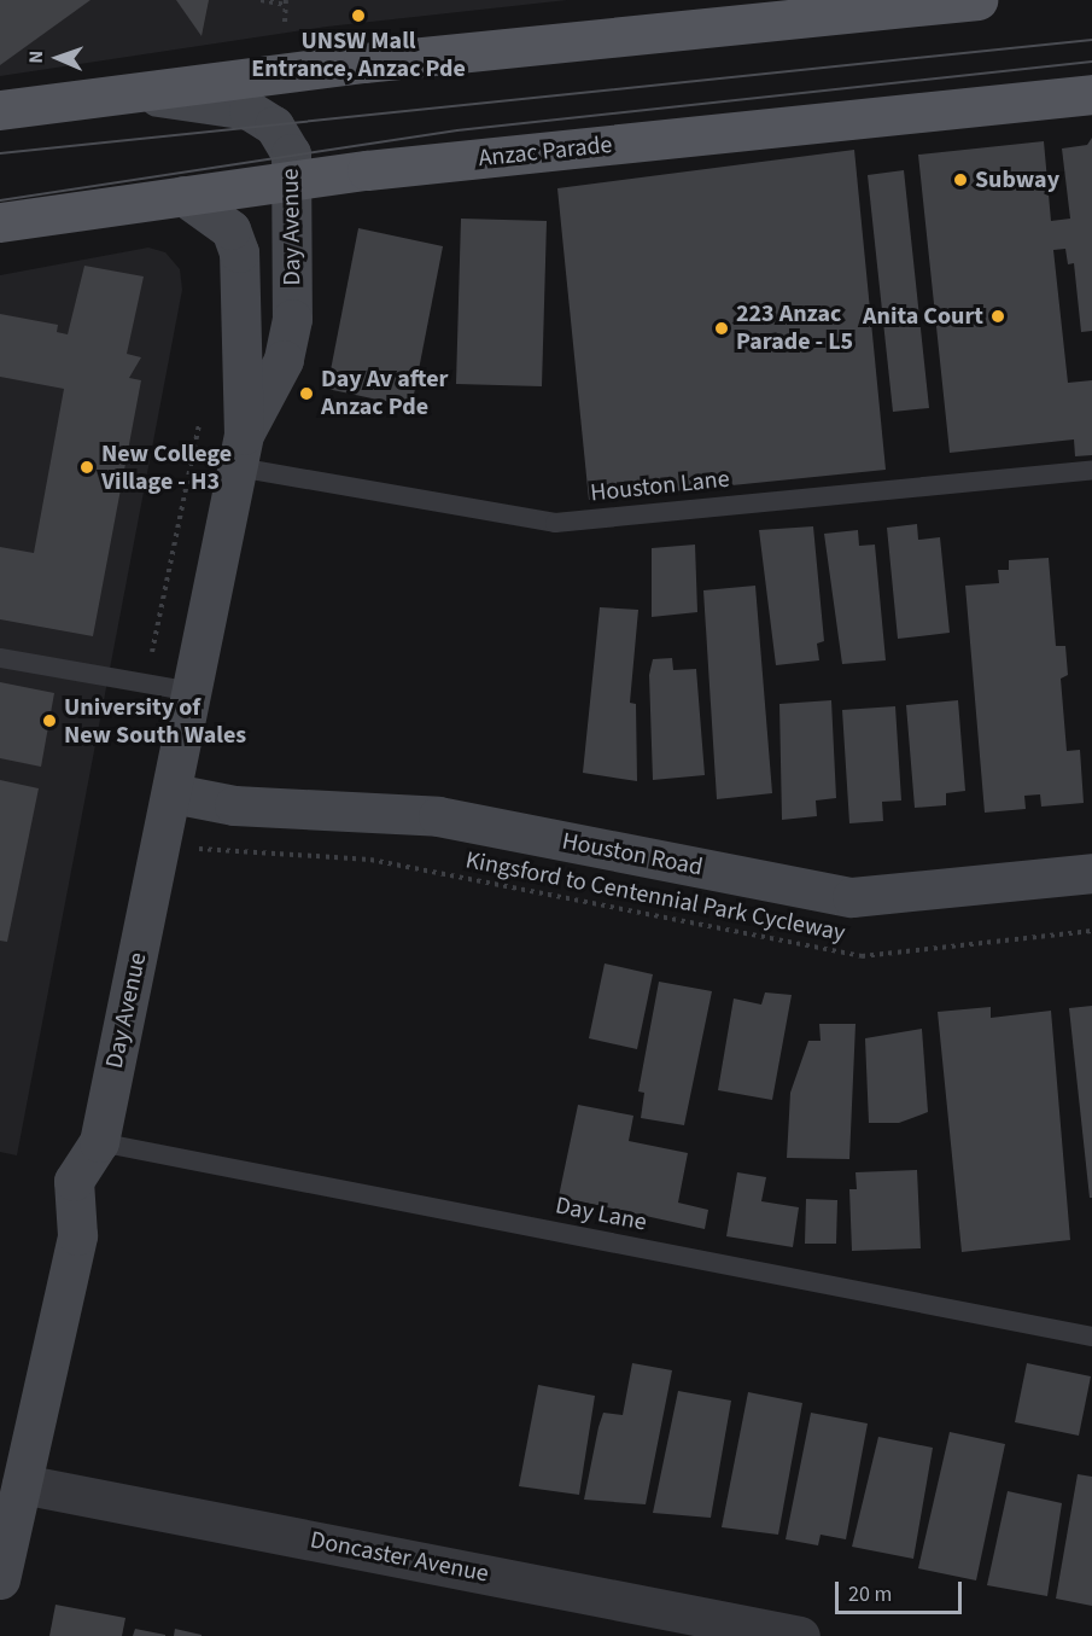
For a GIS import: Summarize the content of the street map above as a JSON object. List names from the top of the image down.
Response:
{
  "streets": {
    "main road": ["Anzac Parade"],
    "street": ["Day Avenue", "Houston Road", "Doncaster Avenue"],
    "lane": ["Houston Lane", "Day Lane"],
    "path": ["Kingsford to Centennial Park Cycleway"]
  },
  "crossings": [
    ["Anzac Parade", "Day Avenue"],
    ["Day Avenue", "Houston Lane"],
    ["Day Avenue", "Houston Road"],
    ["Day Avenue", "Day Lane"],
    ["Day Avenue", "Doncaster Avenue"]
  ],
  "places": [
    "UNSW Mall Entrance, Anzac Pde",
    "Subway",
    "Anita Court",
    "223 Anzac Parade - L5",
    "Day Av after Anzac Pde",
    "New College Village - H3",
    "University of New South Wales"
  ],
  "scale_bar": "20 m",
  "north": "left"
}
